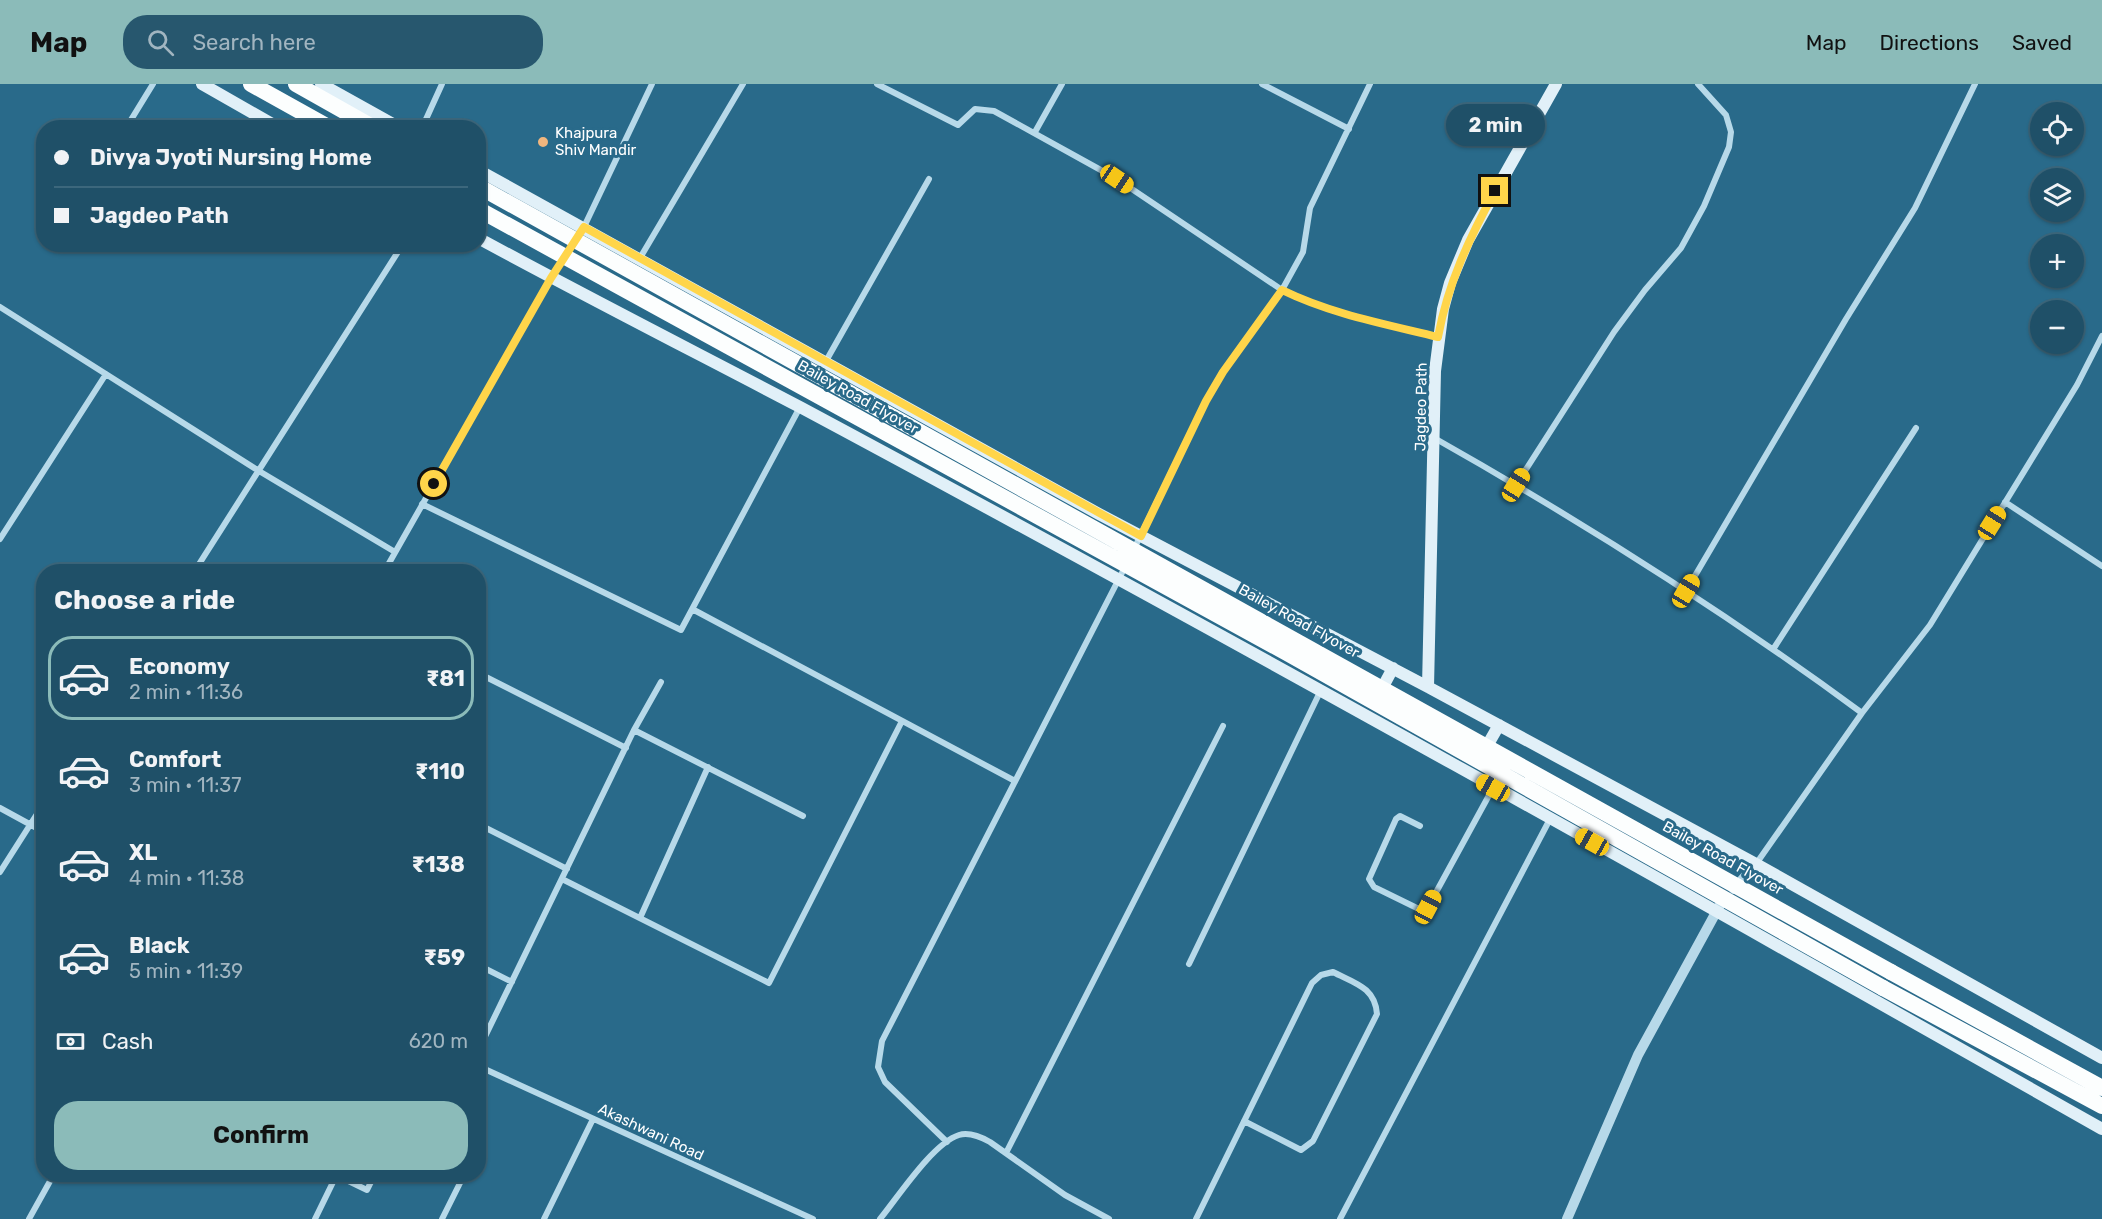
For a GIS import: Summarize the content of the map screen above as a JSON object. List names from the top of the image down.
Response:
{
  "streets": {
    "highway": ["Bailey Road Flyover"],
    "main road": ["Jagdeo Path"],
    "street": ["Akashwani Road"]
  },
  "places": ["Khajpura Shiv Mandir"],
  "page": {
    "header": "Map",
    "search": "Search here",
    "nav": ["Map", "Directions", "Saved"],
    "map_buttons": ["+", "−"],
    "bubble": "2 min",
    "banner": ["Divya Jyoti Nursing Home", "Jagdeo Path"],
    "heading": "Choose a ride",
    "list": [
      {
        "name": "Economy",
        "note": "2 min · 11:36",
        "value": "₹81"
      },
      {
        "name": "Comfort",
        "note": "3 min · 11:37",
        "value": "₹110"
      },
      {
        "name": "XL",
        "note": "4 min · 11:38",
        "value": "₹138"
      },
      {
        "name": "Black",
        "note": "5 min · 11:39",
        "value": "₹59"
      }
    ],
    "pay": ["Cash", "620 m"],
    "buttons": "Confirm"
  }
}
